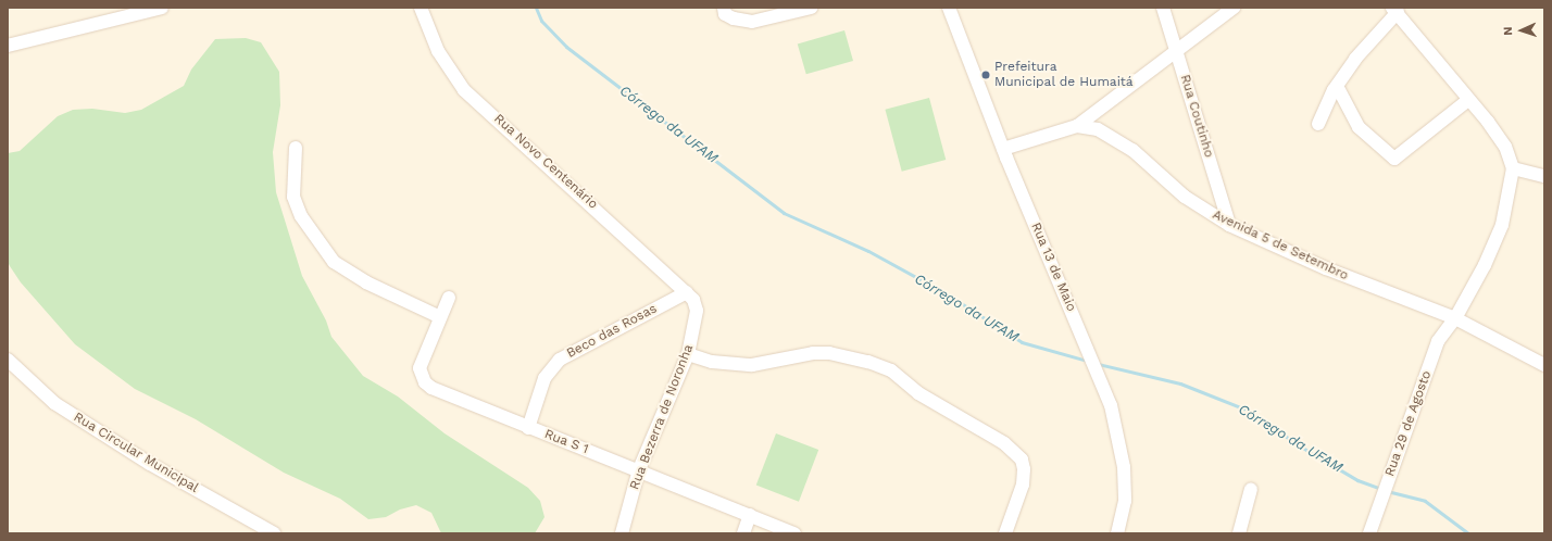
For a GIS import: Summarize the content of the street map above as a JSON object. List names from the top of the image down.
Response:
{
  "streets": {
    "street": [
      "Rua Coutinho",
      "Rua Novo Centenário",
      "Avenida 5 de Setembro",
      "Rua 13 de Maio",
      "Beco das Rosas",
      "Rua Bezerra de Noronha",
      "Rua 29 de Agosto",
      "Rua S 1",
      "Rua Circular Municipal"
    ]
  },
  "crossings": [
    ["Rua Coutinho", "Avenida 5 de Setembro"],
    ["Rua Novo Centenário", "Beco das Rosas"],
    ["Rua Novo Centenário", "Rua Bezerra de Noronha"],
    ["Avenida 5 de Setembro", "Rua 13 de Maio"],
    ["Avenida 5 de Setembro", "Rua 29 de Agosto"],
    ["Beco das Rosas", "Rua Bezerra de Noronha"],
    ["Beco das Rosas", "Rua S 1"],
    ["Rua Bezerra de Noronha", "Rua S 1"]
  ],
  "water": ["Córrego da UFAM"],
  "places": ["Prefeitura Municipal de Humaitá"],
  "north": "left"
}
